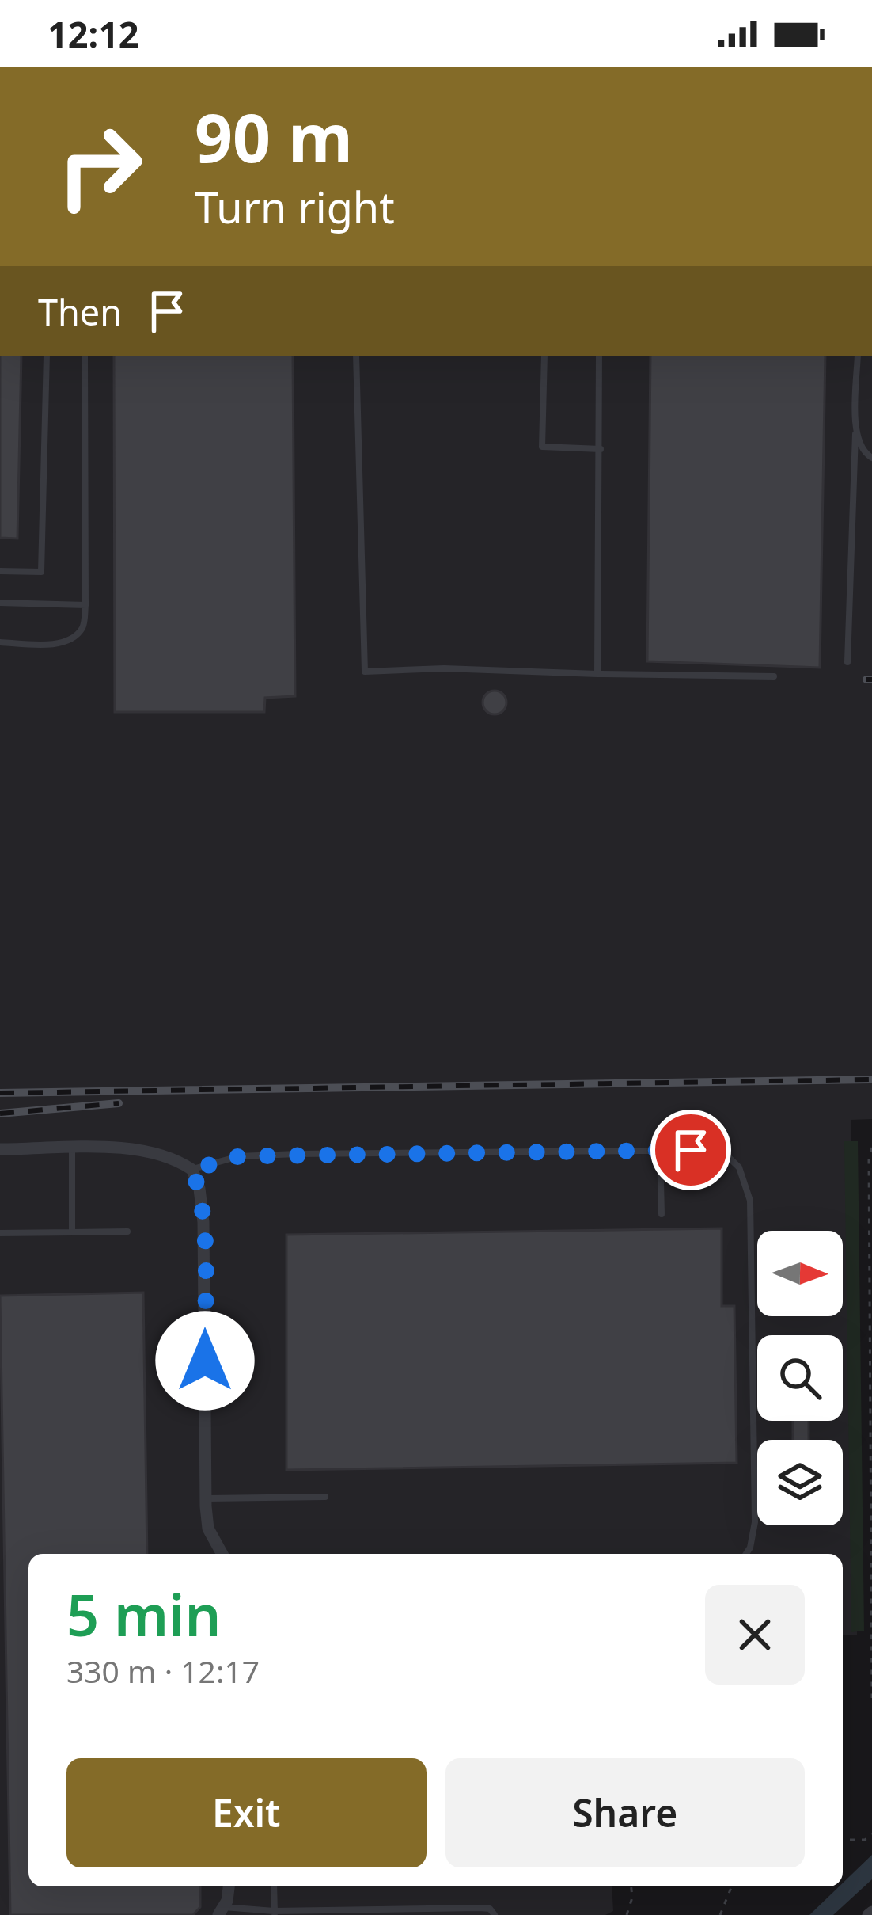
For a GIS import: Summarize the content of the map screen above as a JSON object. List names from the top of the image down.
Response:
{
  "north": "right",
  "page": {
    "status": "12:12",
    "turn": ["90 m", "Turn right"],
    "then": "Then",
    "heading": ["5 min", "330 m · 12:17"],
    "buttons": ["Exit", "Share"]
  }
}
